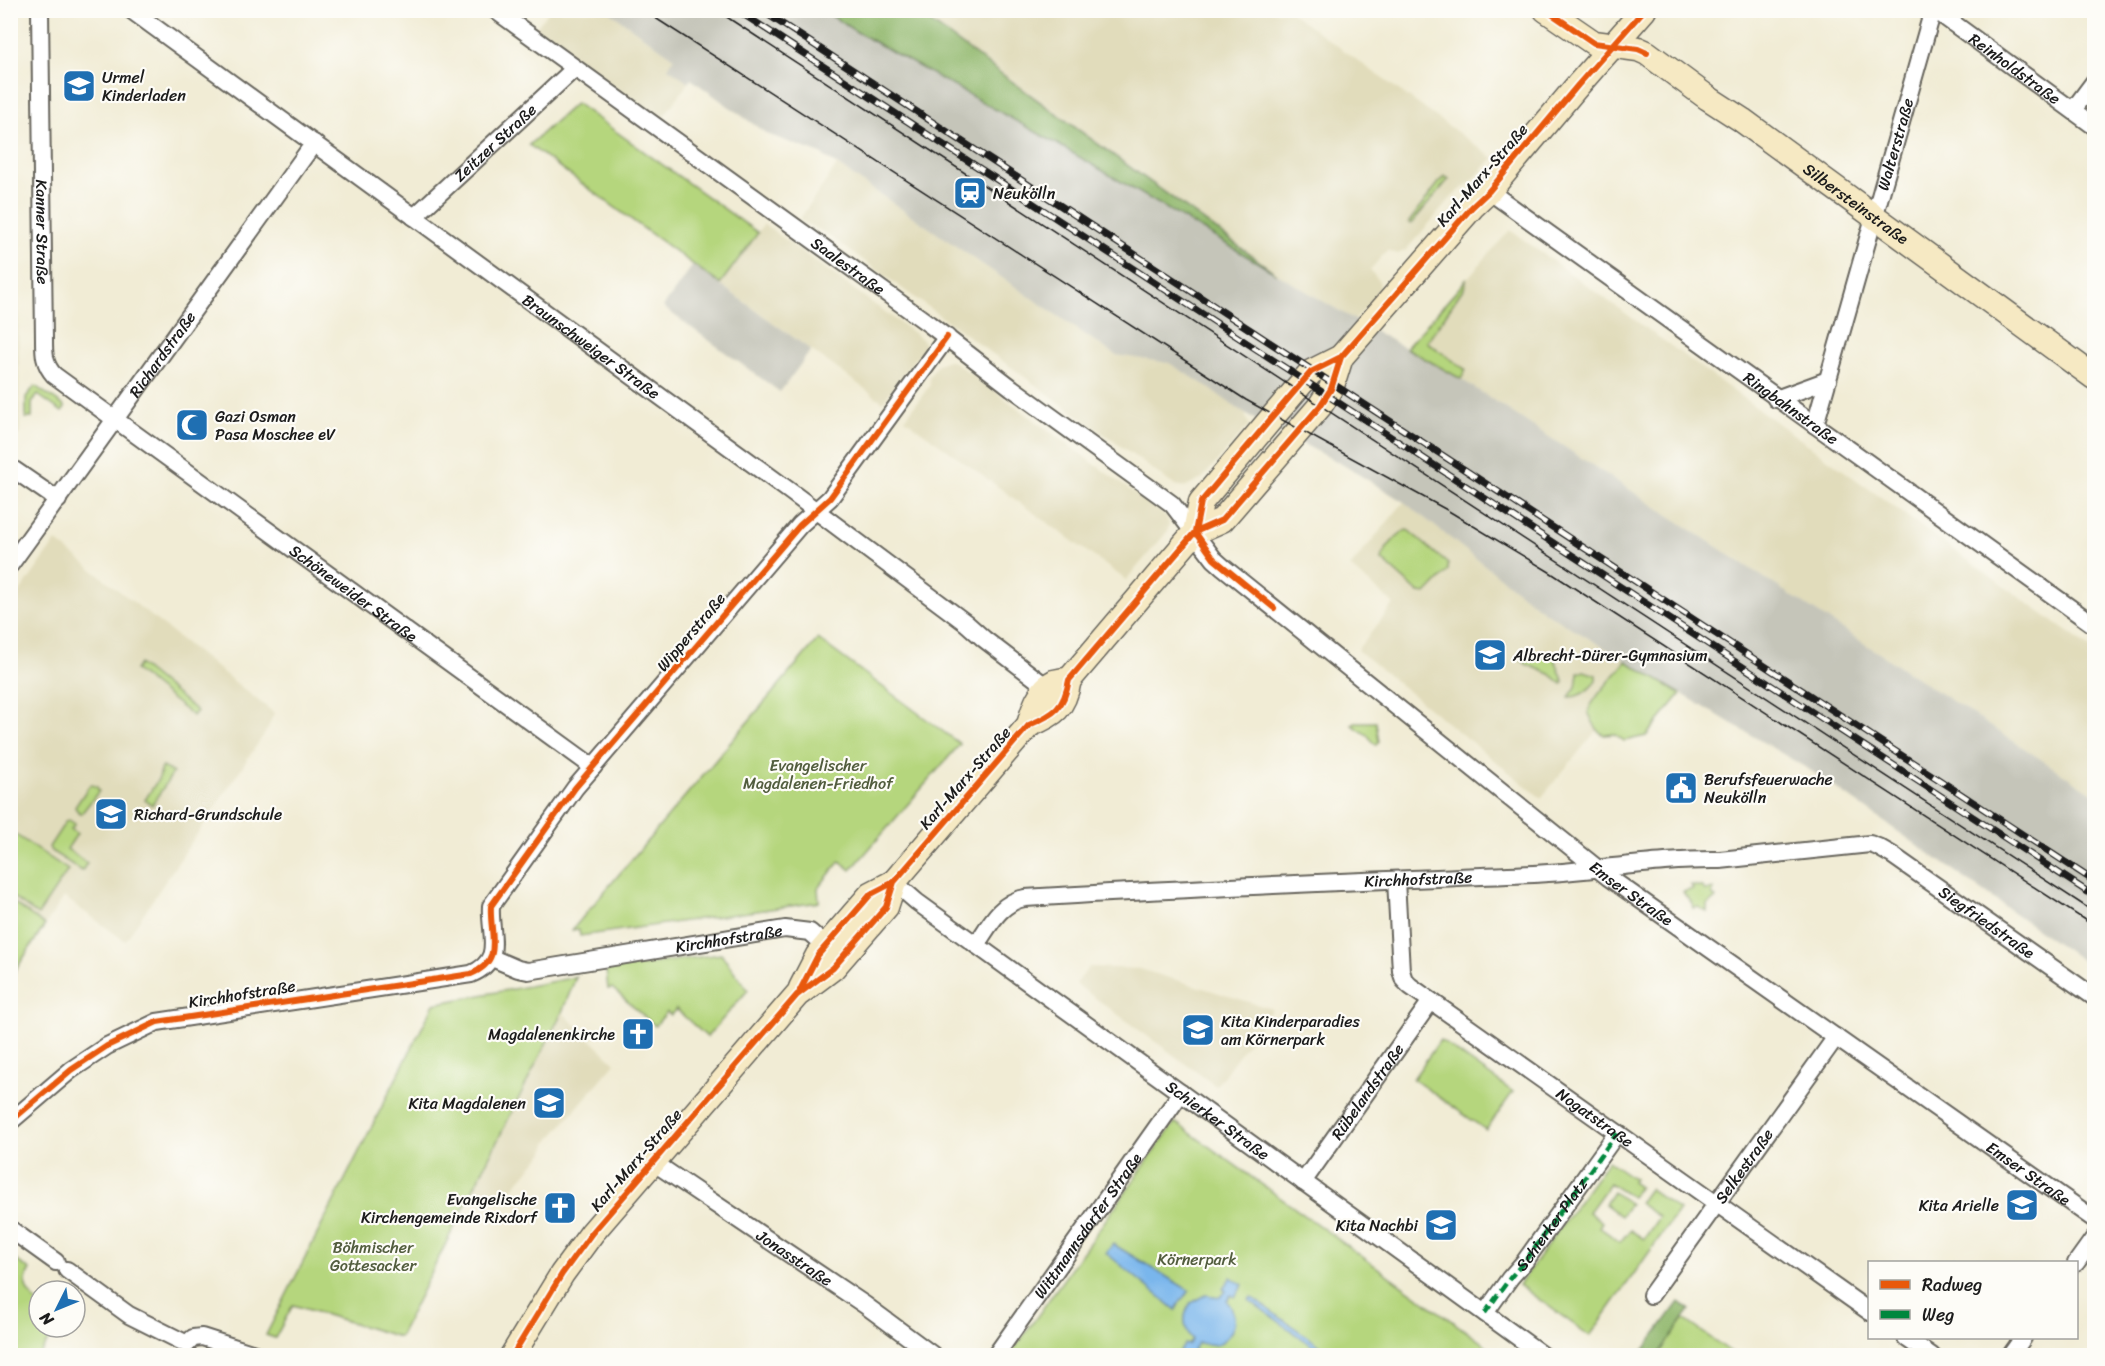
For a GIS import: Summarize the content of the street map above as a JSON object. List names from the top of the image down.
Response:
{
  "streets": {
    "main road": ["Karl-Marx-Straße", "Silbersteinstraße"],
    "street": [
      "Reinholdstraße",
      "Zeitzer Straße",
      "Walterstraße",
      "Kanner Straße",
      "Saalestraße",
      "Braunschweiger Straße",
      "Richardstraße",
      "Ringbahnstraße",
      "Schöneweider Straße",
      "Wipperstraße",
      "Kirchhofstraße",
      "Emser Straße",
      "Siegfriedstraße",
      "Rübelandstraße",
      "Nogatstraße",
      "Schierker Straße",
      "Selkestraße",
      "Schierker Platz",
      "Wittmannsdorfer Straße",
      "Jonasstraße"
    ]
  },
  "crossings": [
    ["Reinholdstraße", "Walterstraße"],
    ["Zeitzer Straße", "Saalestraße"],
    ["Zeitzer Straße", "Braunschweiger Straße"],
    ["Walterstraße", "Silbersteinstraße"],
    ["Walterstraße", "Ringbahnstraße"],
    ["Karl-Marx-Straße", "Silbersteinstraße"],
    ["Karl-Marx-Straße", "Saalestraße"],
    ["Karl-Marx-Straße", "Braunschweiger Straße"],
    ["Karl-Marx-Straße", "Ringbahnstraße"],
    ["Karl-Marx-Straße", "Kirchhofstraße"],
    ["Karl-Marx-Straße", "Emser Straße"],
    ["Karl-Marx-Straße", "Schierker Straße"],
    ["Karl-Marx-Straße", "Jonasstraße"],
    ["Kanner Straße", "Richardstraße"],
    ["Kanner Straße", "Schöneweider Straße"],
    ["Saalestraße", "Wipperstraße"],
    ["Saalestraße", "Emser Straße"],
    ["Braunschweiger Straße", "Richardstraße"],
    ["Braunschweiger Straße", "Wipperstraße"],
    ["Richardstraße", "Schöneweider Straße"],
    ["Schöneweider Straße", "Wipperstraße"],
    ["Wipperstraße", "Kirchhofstraße"],
    ["Kirchhofstraße", "Emser Straße"],
    ["Kirchhofstraße", "Siegfriedstraße"],
    ["Kirchhofstraße", "Nogatstraße"],
    ["Kirchhofstraße", "Schierker Straße"],
    ["Emser Straße", "Selkestraße"],
    ["Rübelandstraße", "Nogatstraße"],
    ["Rübelandstraße", "Schierker Straße"],
    ["Nogatstraße", "Selkestraße"],
    ["Nogatstraße", "Schierker Platz"],
    ["Schierker Straße", "Schierker Platz"],
    ["Schierker Straße", "Wittmannsdorfer Straße"]
  ],
  "parks": ["Evangelischer Magdalenen-Friedhof", "Böhmischer Gottesacker", "Körnerpark"],
  "places": {
    "school or university": [
      "Urmel Kinderladen",
      "Albrecht-Dürer-Gymnasium",
      "Richard-Grundschule",
      "Kita Kinderparadies am Körnerpark",
      "Kita Magdalenen",
      "Kita Arielle",
      "Kita Nachbi"
    ],
    "station": ["Neukölln"],
    "mosque": ["Gazi Osman Pasa Moschee eV"],
    "public building": ["Berufsfeuerwache Neukölln"],
    "church": ["Magdalenenkirche", "Evangelische Kirchengemeinde Rixdorf"]
  },
  "legend": ["Radweg", "Weg"],
  "north": "bottom left"
}
